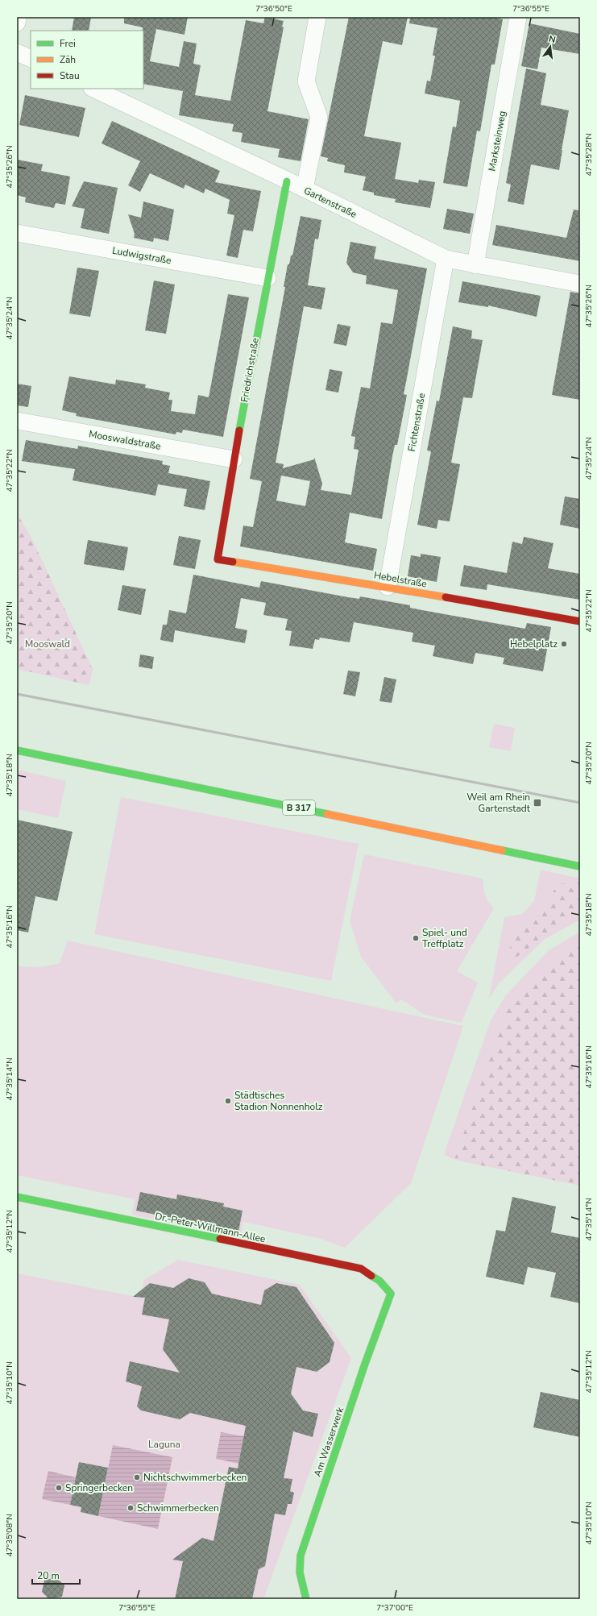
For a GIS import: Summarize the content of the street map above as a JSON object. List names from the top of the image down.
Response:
{
  "streets": {
    "street": [
      "Marksteinweg",
      "Gartenstraße",
      "Ludwigstraße",
      "Friedrichstraße",
      "Fichtenstraße",
      "Mooswaldstraße",
      "Hebelstraße",
      "B 317",
      "Dr.-Peter-Willmann-Allee",
      "Am Wasserwerk"
    ]
  },
  "crossings": [
    ["Marksteinweg", "Gartenstraße"],
    ["Gartenstraße", "Friedrichstraße"],
    ["Gartenstraße", "Fichtenstraße"],
    ["Ludwigstraße", "Friedrichstraße"],
    ["Friedrichstraße", "Mooswaldstraße"],
    ["Friedrichstraße", "Hebelstraße"],
    ["Fichtenstraße", "Hebelstraße"],
    ["Dr.-Peter-Willmann-Allee", "Am Wasserwerk"]
  ],
  "parks": ["Mooswald", "Laguna"],
  "places": {
    "other": [
      "Hebelplatz",
      "Spiel- und Treffplatz",
      "Städtisches Stadion Nonnenholz",
      "Nichtschwimmerbecken",
      "Springerbecken",
      "Schwimmerbecken"
    ],
    "transit": ["Weil am Rhein Gartenstadt"]
  },
  "legend": ["Frei", "Zäh", "Stau"],
  "scale_bar": "20 m",
  "north": "top",
  "coordinates": [
    "7°36'50\"E",
    "7°36'55\"E",
    "47°35'28\"N",
    "47°35'26\"N",
    "47°35'24\"N",
    "47°35'22\"N",
    "47°35'20\"N",
    "47°35'18\"N",
    "47°35'16\"N",
    "47°35'14\"N",
    "47°35'12\"N",
    "47°35'10\"N",
    "47°35'08\"N",
    "7°37'00\"E"
  ]
}
